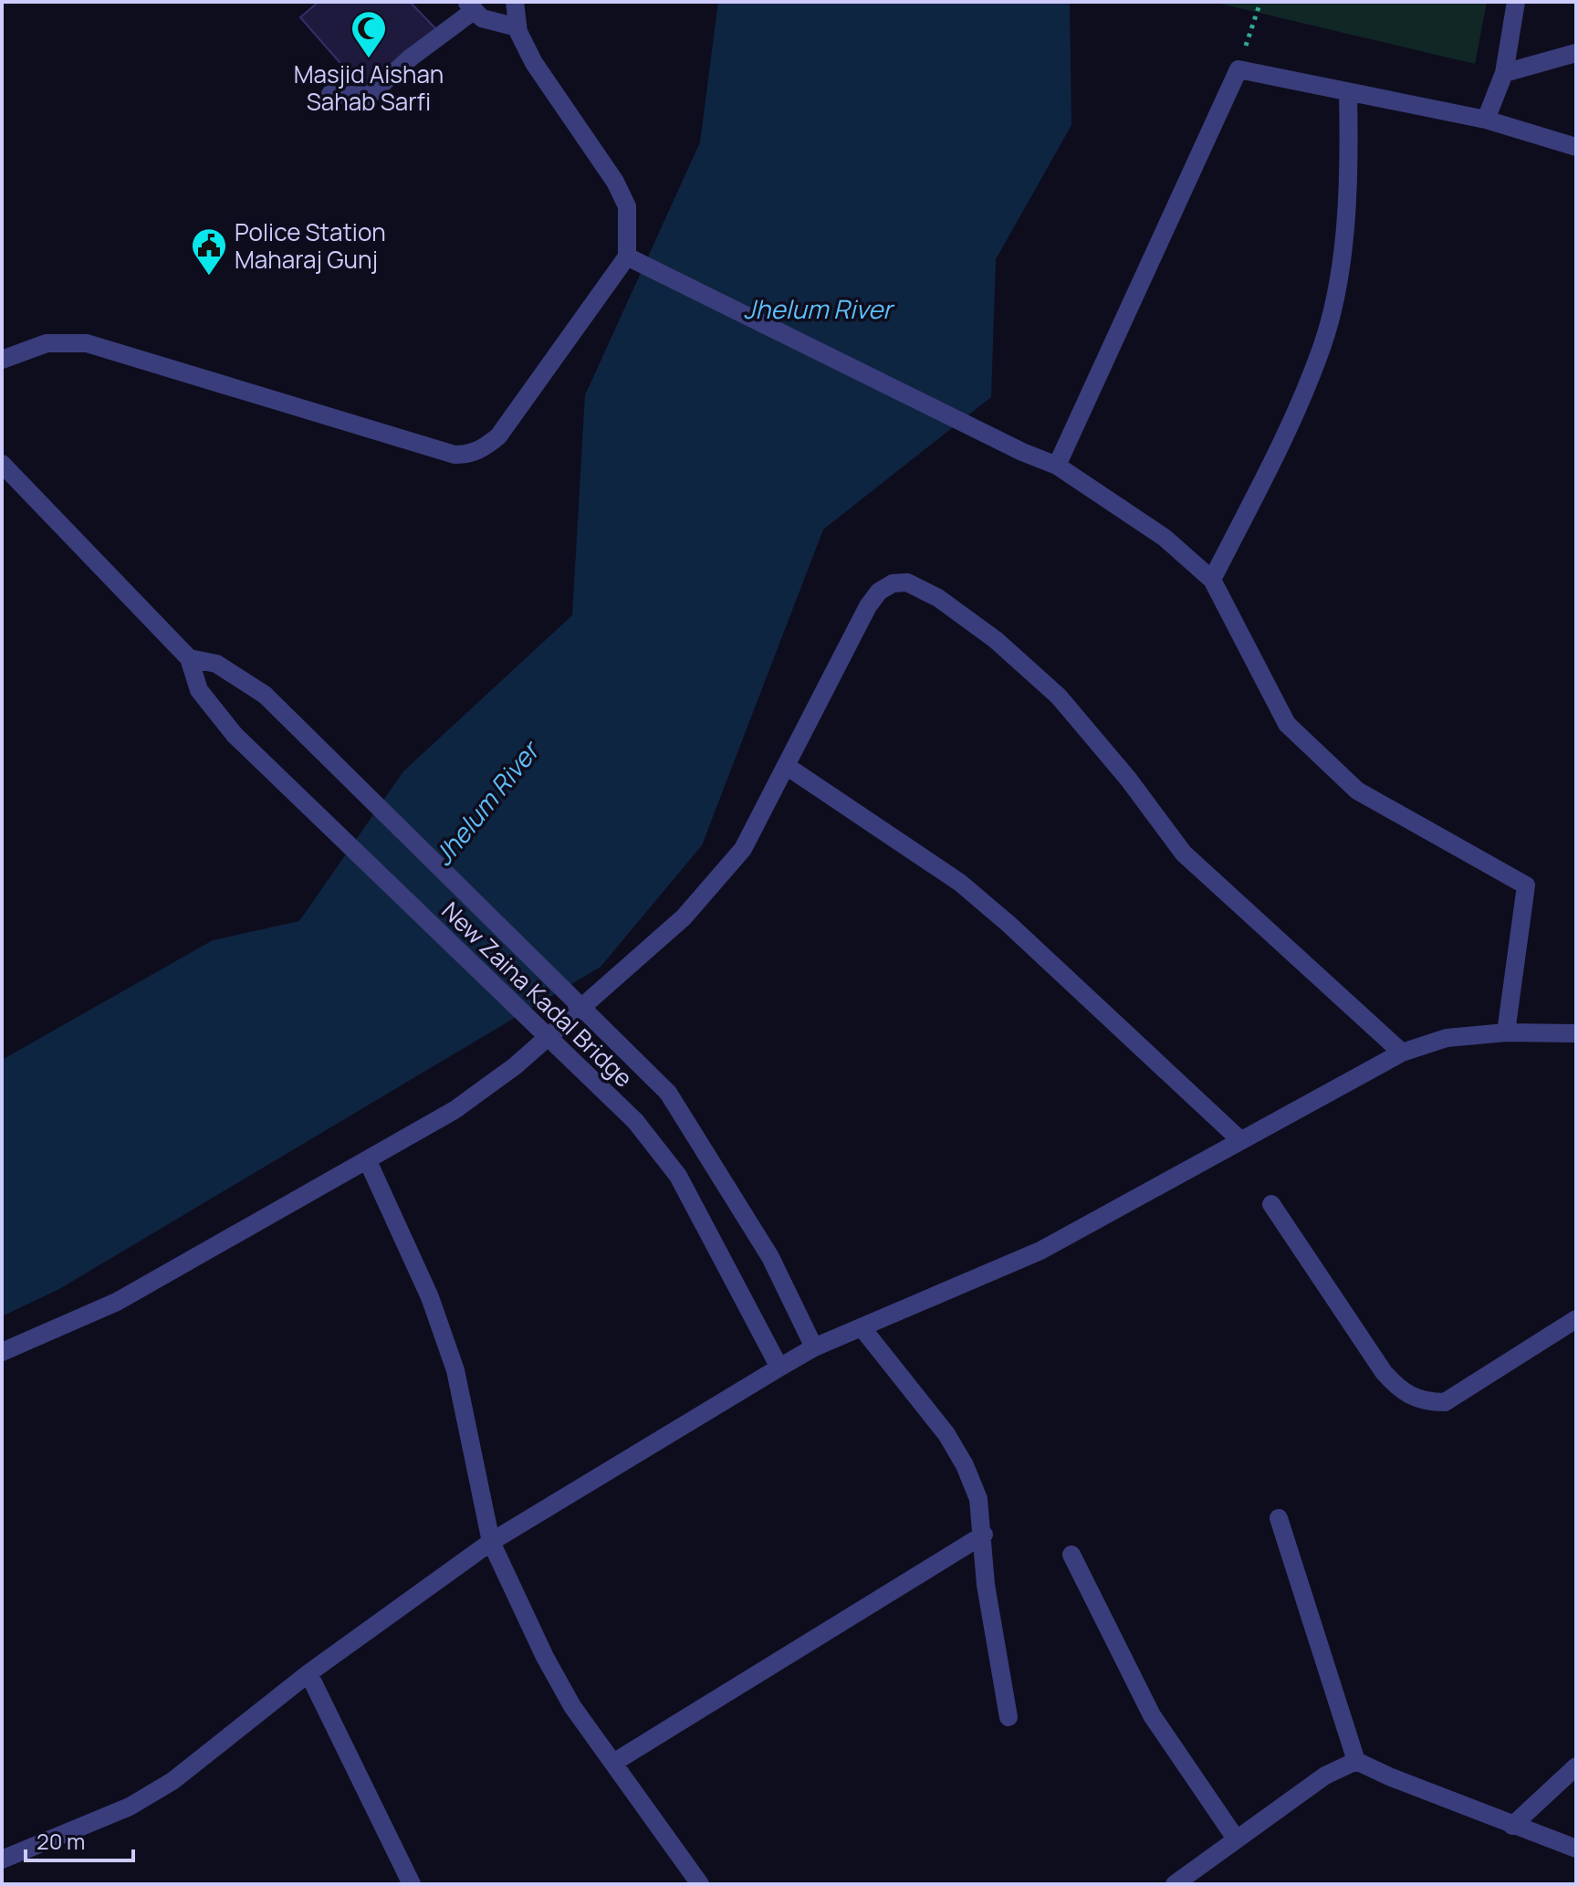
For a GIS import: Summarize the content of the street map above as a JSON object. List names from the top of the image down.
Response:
{
  "streets": {
    "street": ["New Zaina Kadal Bridge"]
  },
  "water": ["Jhelum River"],
  "places": {
    "mosque": ["Masjid Aishan Sahab Sarfi"],
    "public building": ["Police Station Maharaj Gunj"]
  },
  "scale_bar": "20 m"
}
